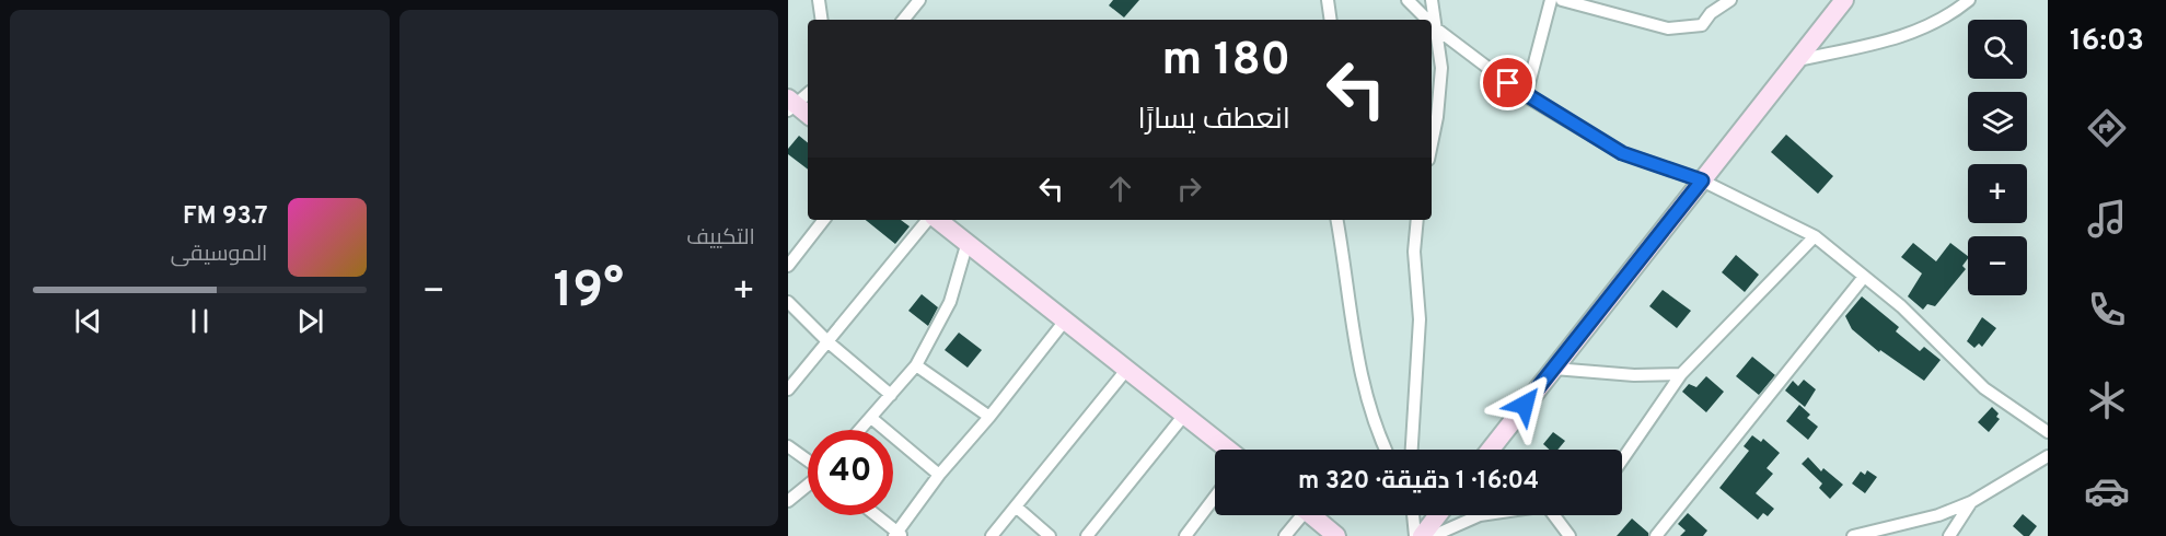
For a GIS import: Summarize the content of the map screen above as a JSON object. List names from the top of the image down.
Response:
{
  "page": {
    "tabs": "16:03",
    "tile": "التكييف",
    "map_buttons": ["+", "−"],
    "turn": ["180 m", "انعطف يسارًا"],
    "song": ["93.7 FM", "الموسيقى"],
    "heat": ["−", "19°", "+"],
    "limit": "40",
    "trip": "16:04 · 1 دقيقة · 320 m"
  }
}
